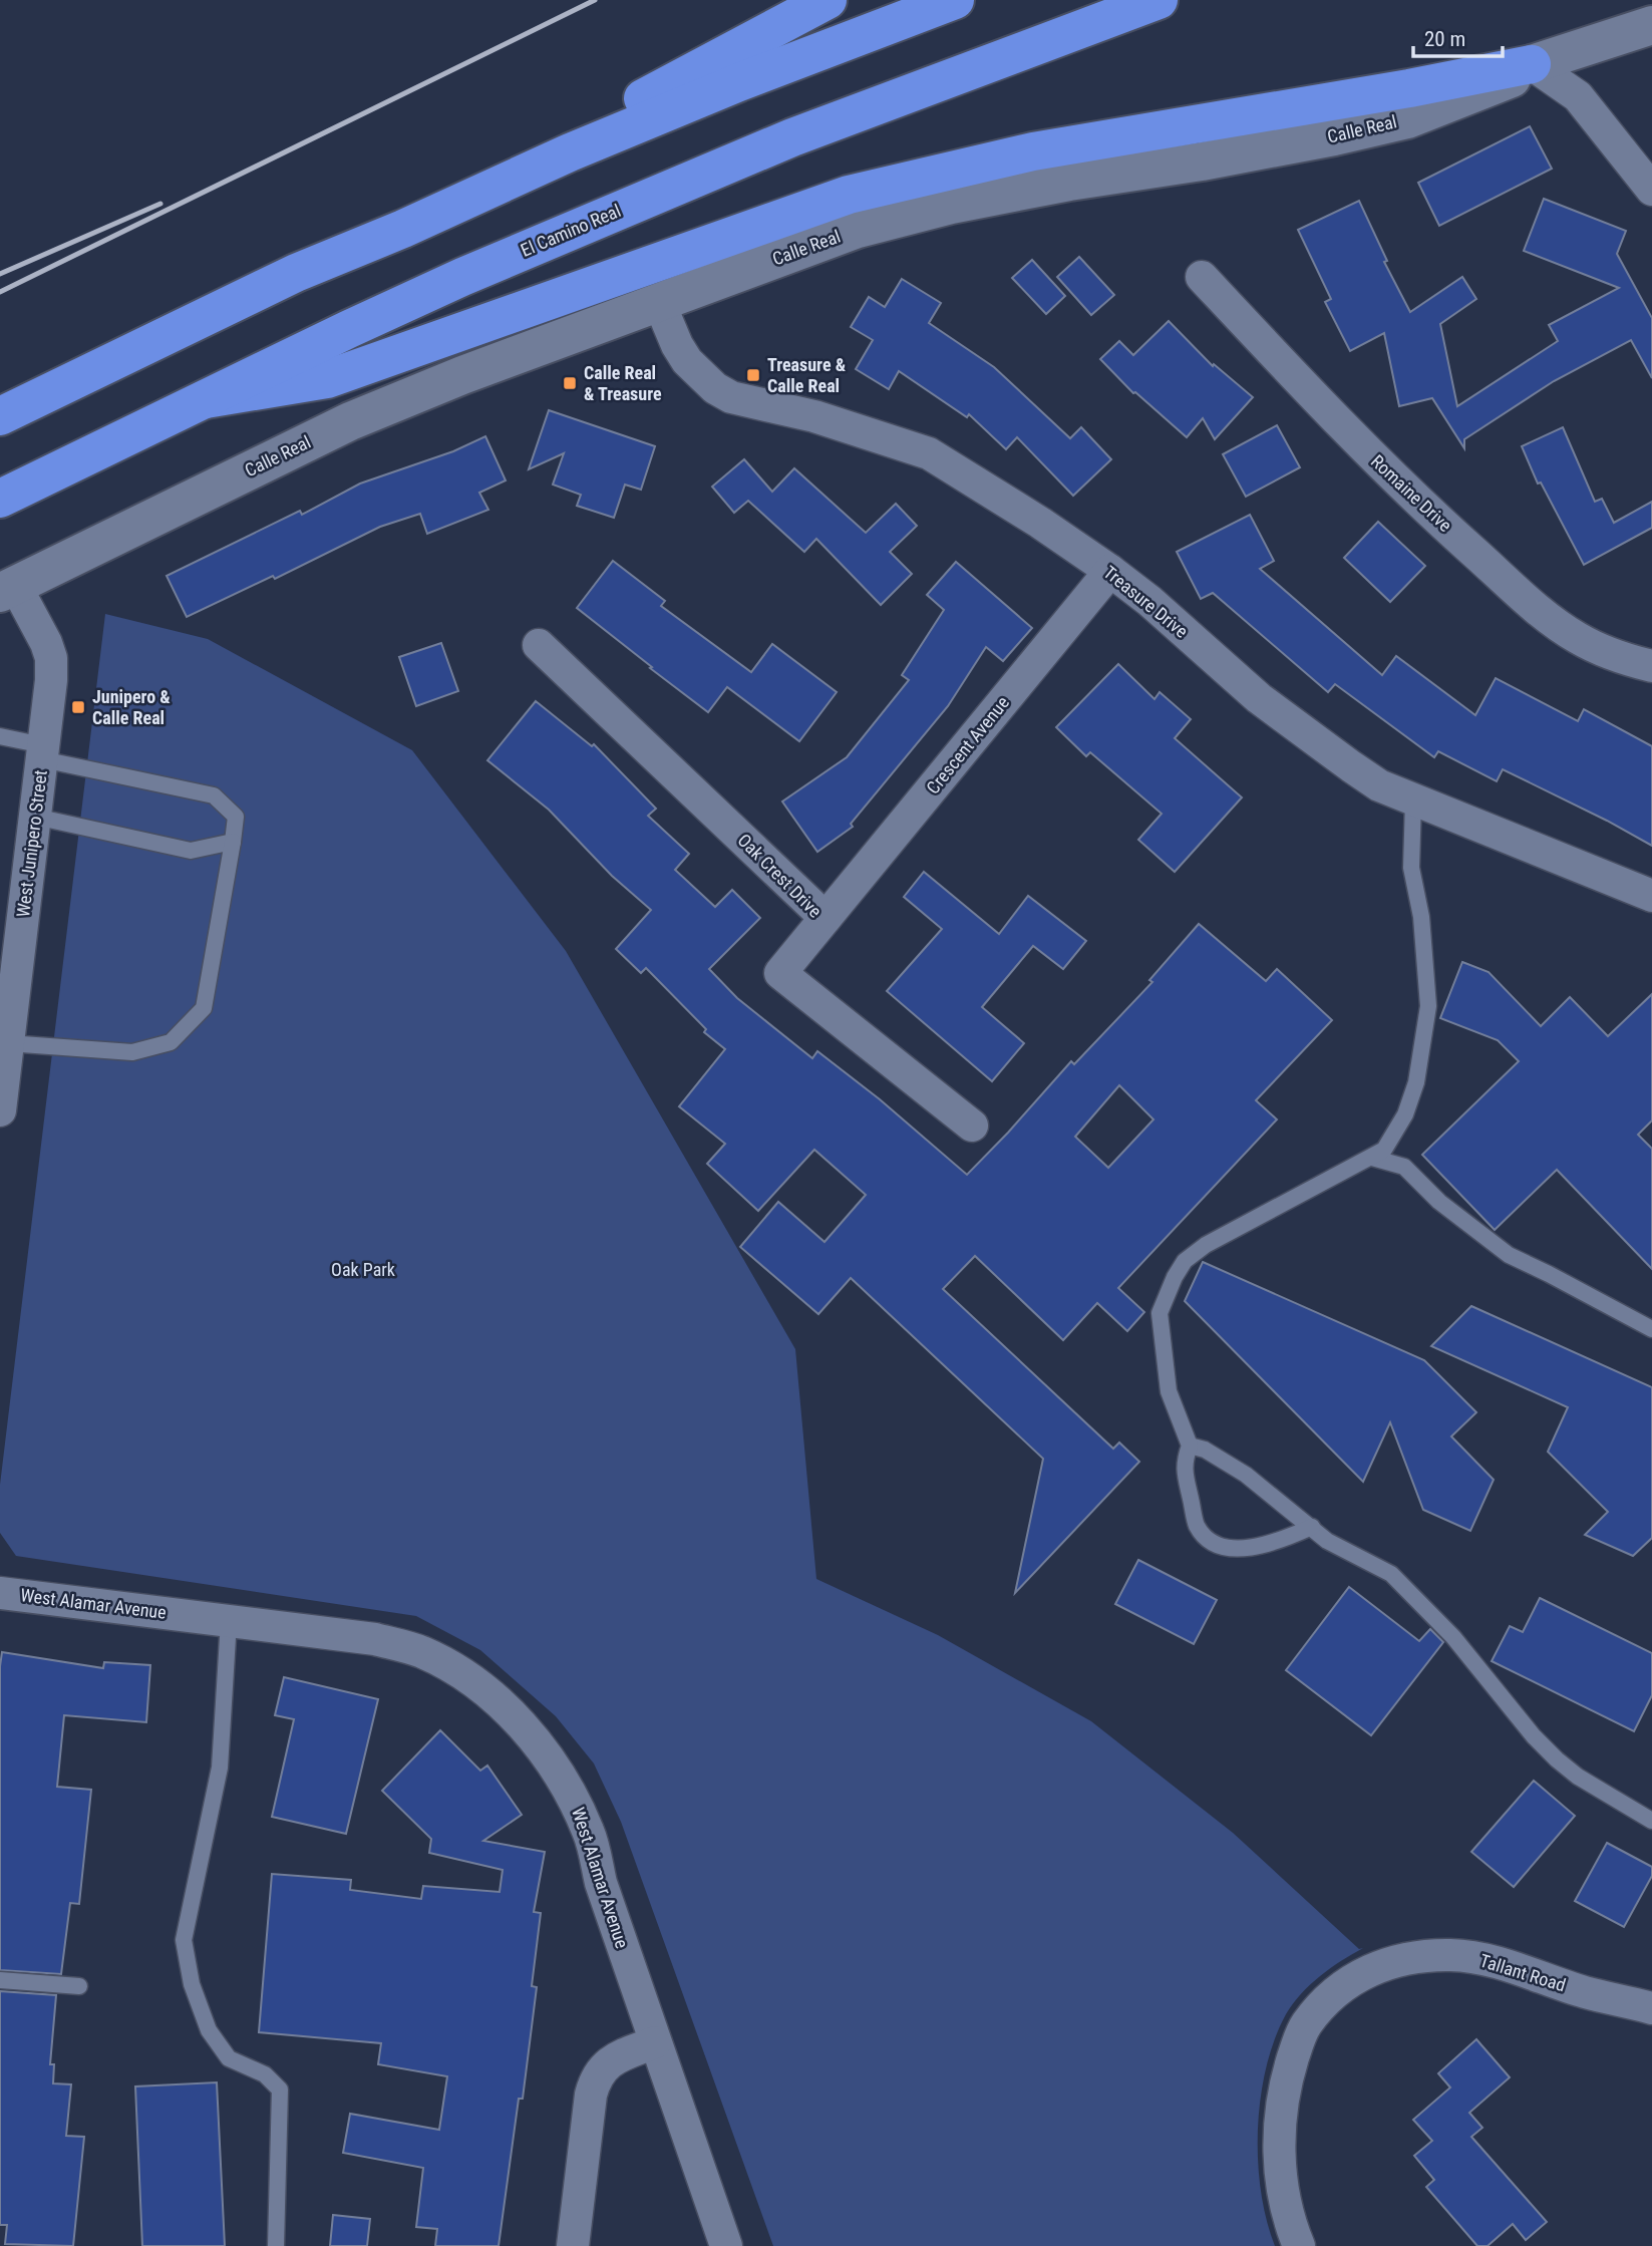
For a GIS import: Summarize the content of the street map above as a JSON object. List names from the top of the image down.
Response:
{
  "streets": {
    "highway": ["El Camino Real"],
    "street": [
      "Calle Real",
      "Romaine Drive",
      "Treasure Drive",
      "Crescent Avenue",
      "West Junipero Street",
      "Oak Crest Drive",
      "West Alamar Avenue",
      "Tallant Road"
    ]
  },
  "crossings": [
    ["Calle Real", "Treasure Drive"],
    ["Calle Real", "West Junipero Street"],
    ["Treasure Drive", "Crescent Avenue"],
    ["Crescent Avenue", "Oak Crest Drive"]
  ],
  "parks": ["Oak Park"],
  "places": {
    "transit": ["Treasure & Calle Real", "Calle Real & Treasure", "Junipero & Calle Real"]
  },
  "scale_bar": "20 m"
}
